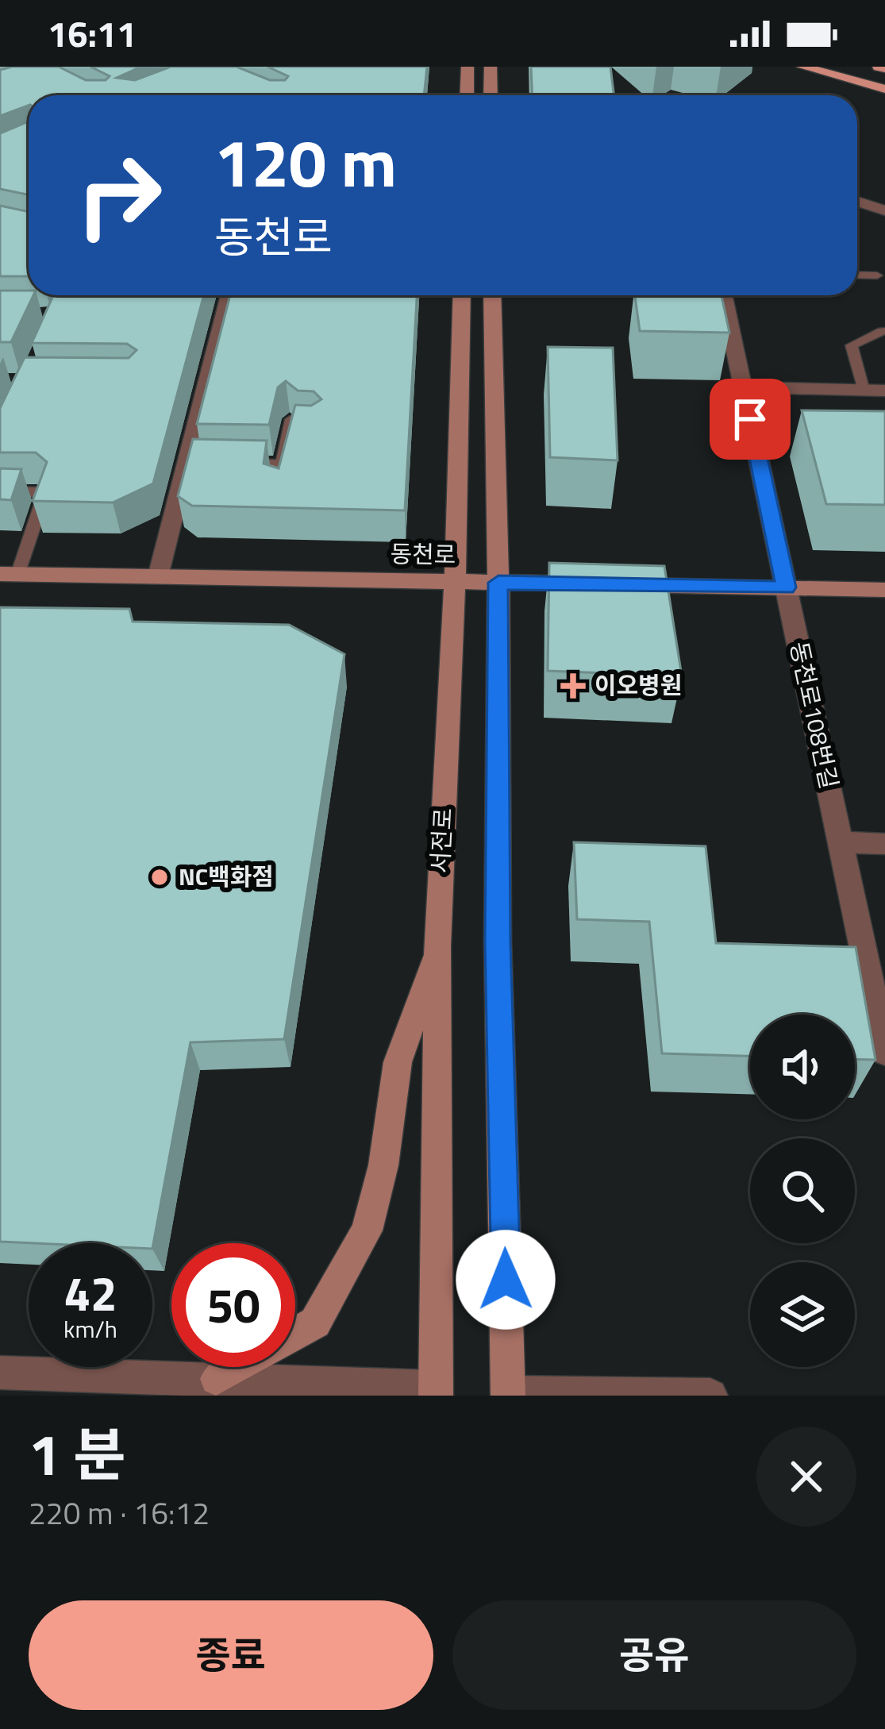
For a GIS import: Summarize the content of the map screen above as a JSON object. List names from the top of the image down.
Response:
{
  "streets": {
    "main road": ["동천로", "서전로"],
    "street": ["동천로108번길"]
  },
  "crossings": [
    ["동천로", "동천로108번길"],
    ["동천로", "서전로"]
  ],
  "places": {
    "health": ["이오병원"],
    "other": ["NC백화점"]
  },
  "page": {
    "status": "16:11",
    "turn": ["120 m", "동천로"],
    "speed": "42 km/h",
    "limit": "50",
    "heading": ["1 분", "220 m · 16:12"],
    "buttons": ["종료", "공유"]
  }
}
